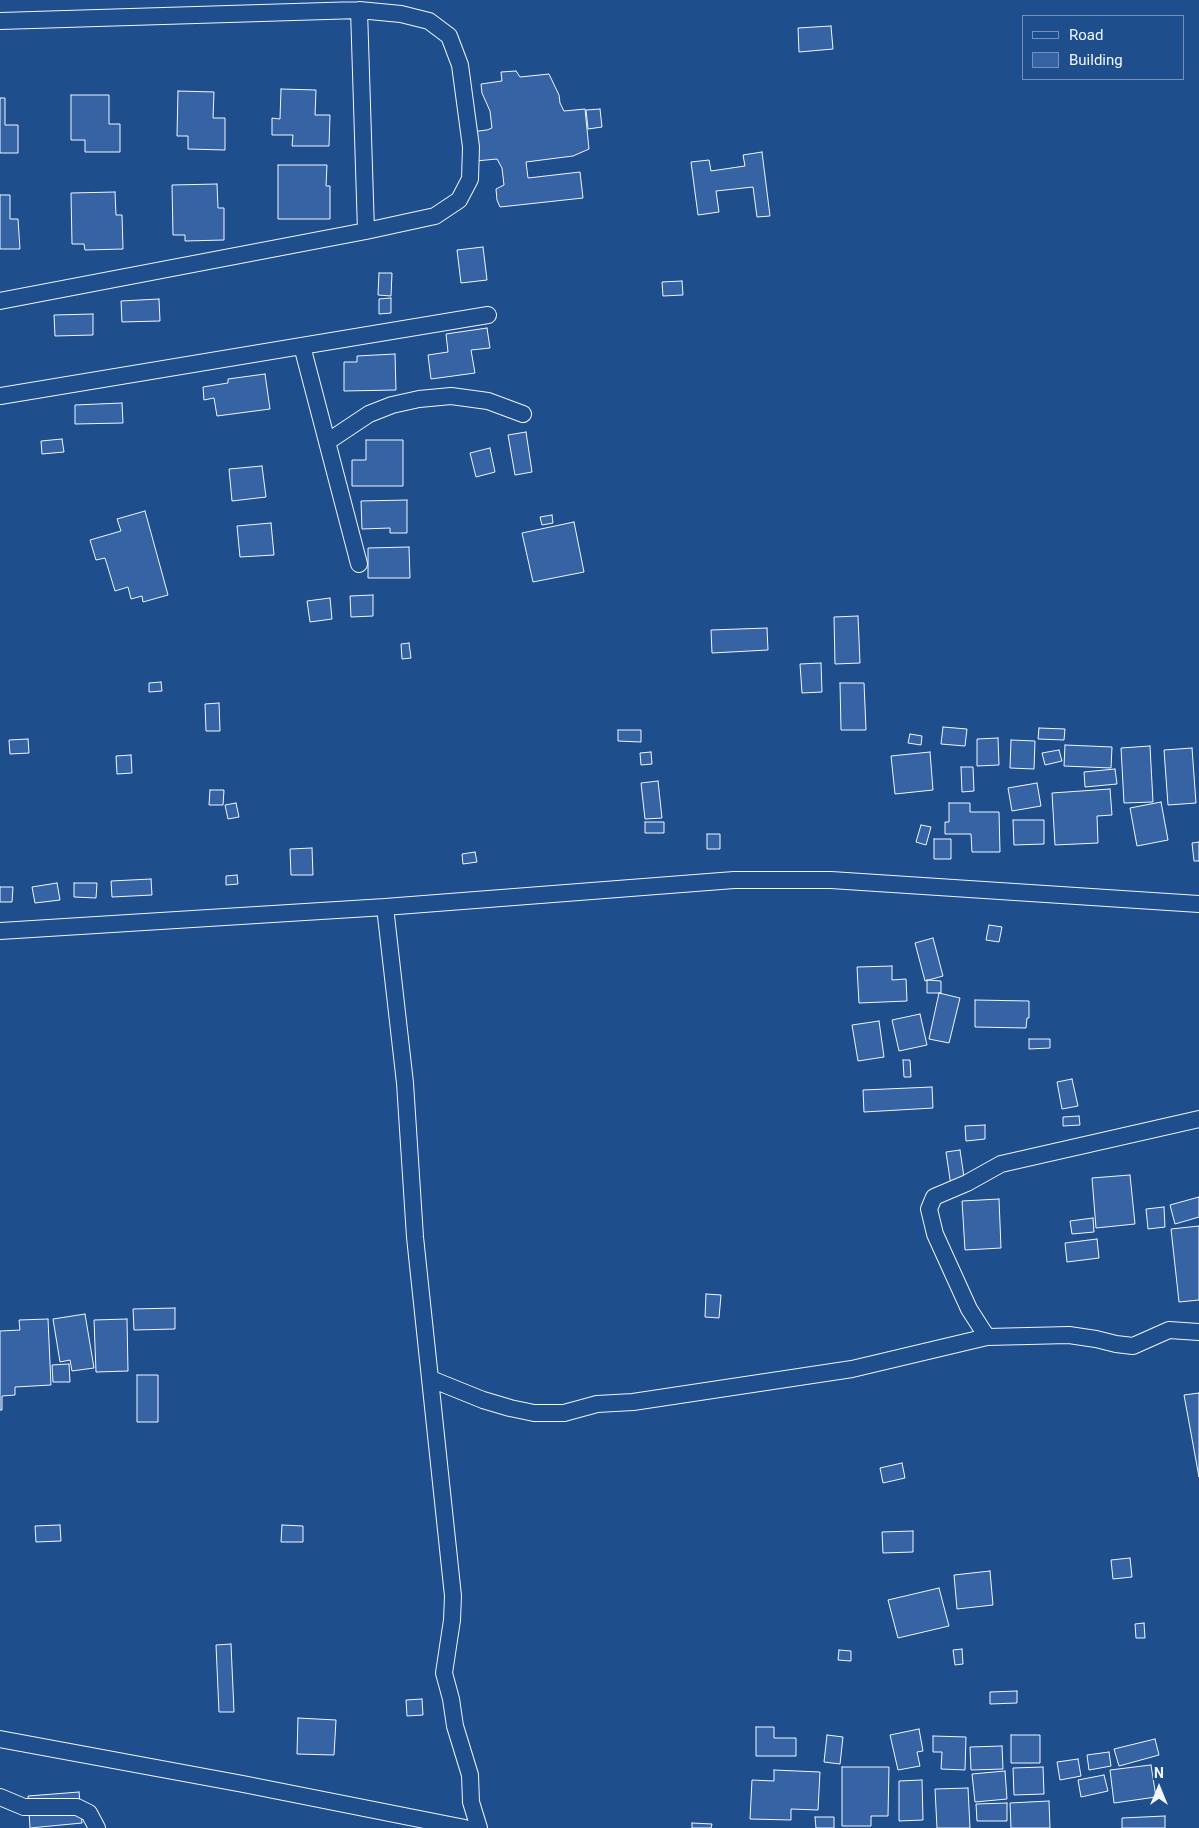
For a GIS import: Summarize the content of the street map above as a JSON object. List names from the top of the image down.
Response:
{
  "legend": ["Road", "Building"],
  "north": "top"
}
